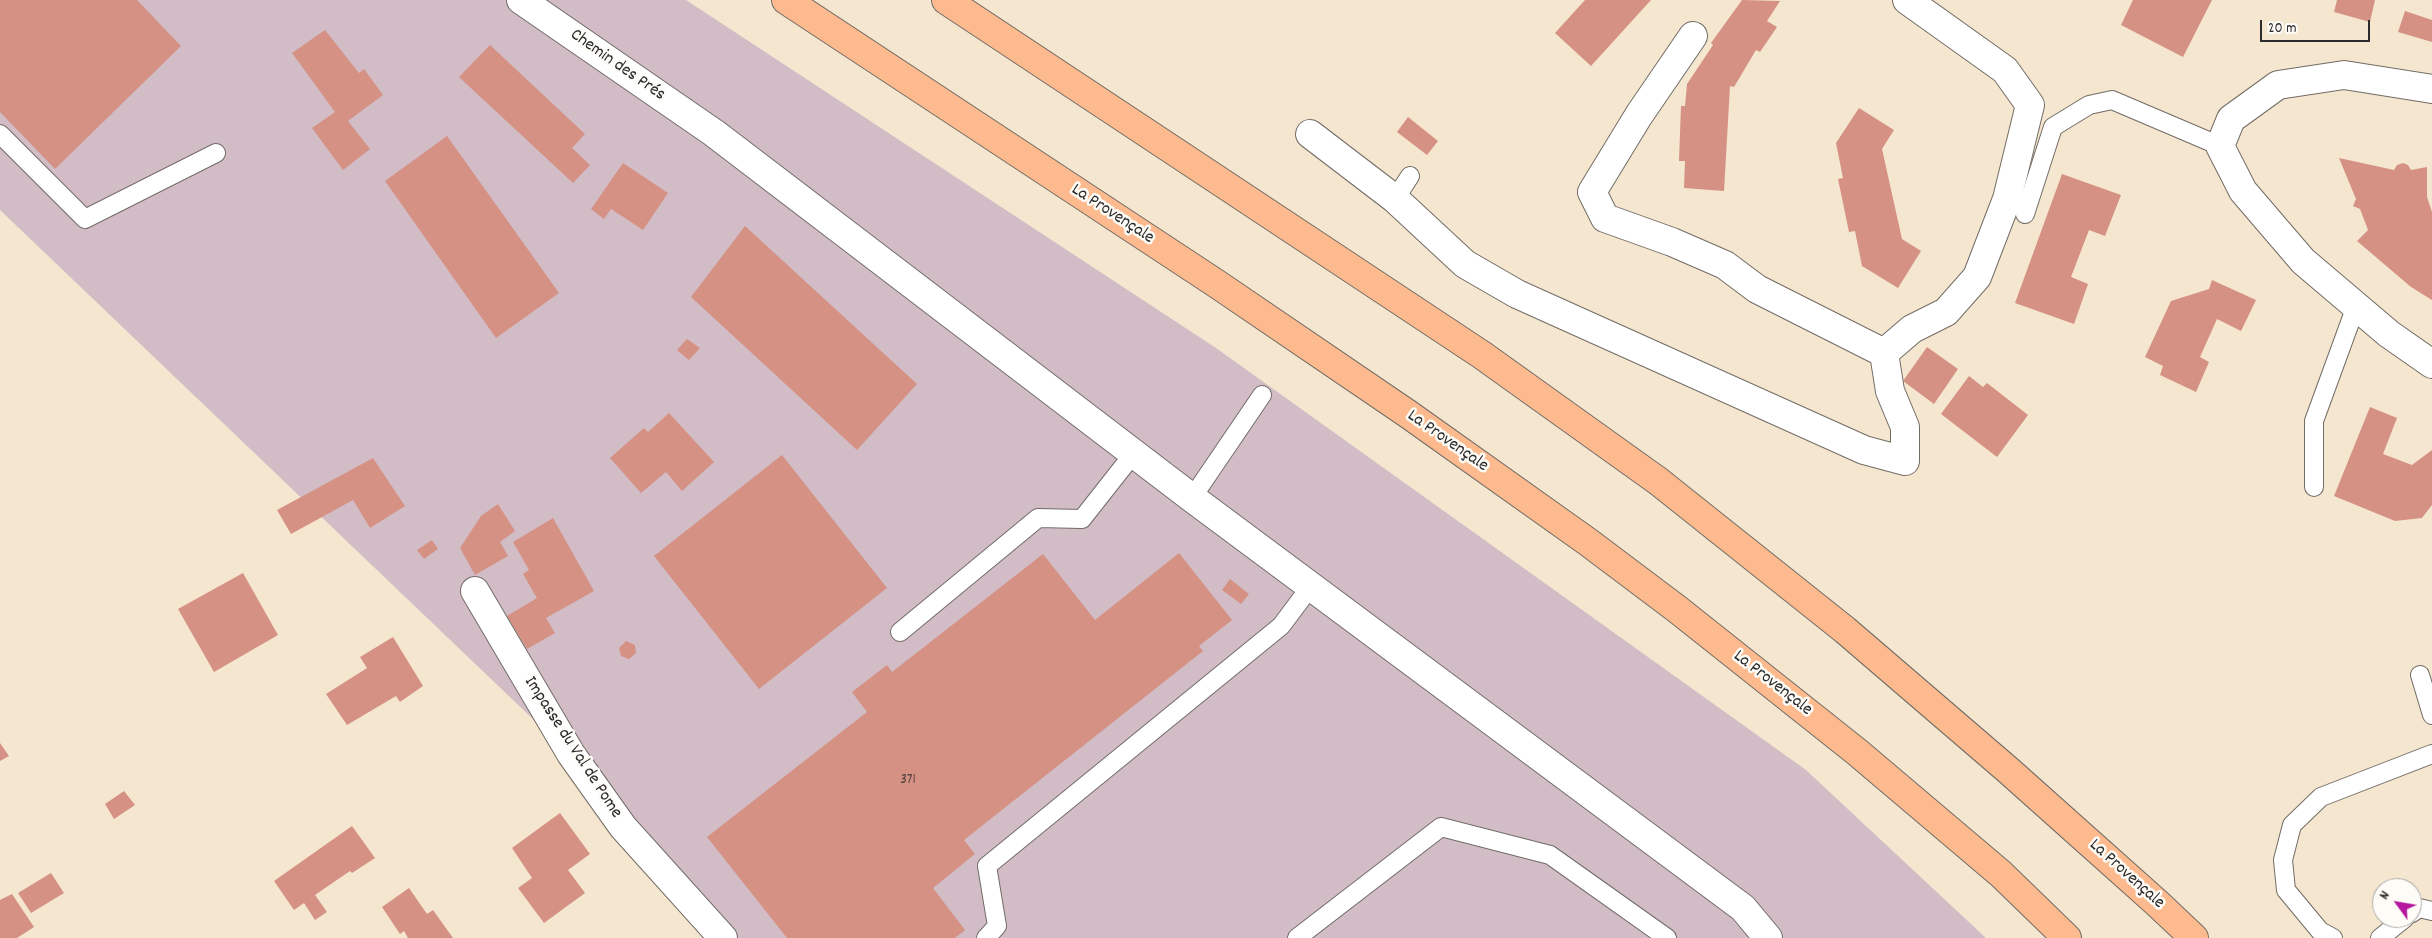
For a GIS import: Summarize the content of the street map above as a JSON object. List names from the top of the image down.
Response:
{
  "streets": {
    "highway": ["La Provençale"],
    "street": ["Chemin des Prés", "Impasse du Val de Pome"]
  },
  "house_numbers": ["371"],
  "scale_bar": "20 m",
  "north": "top left"
}
